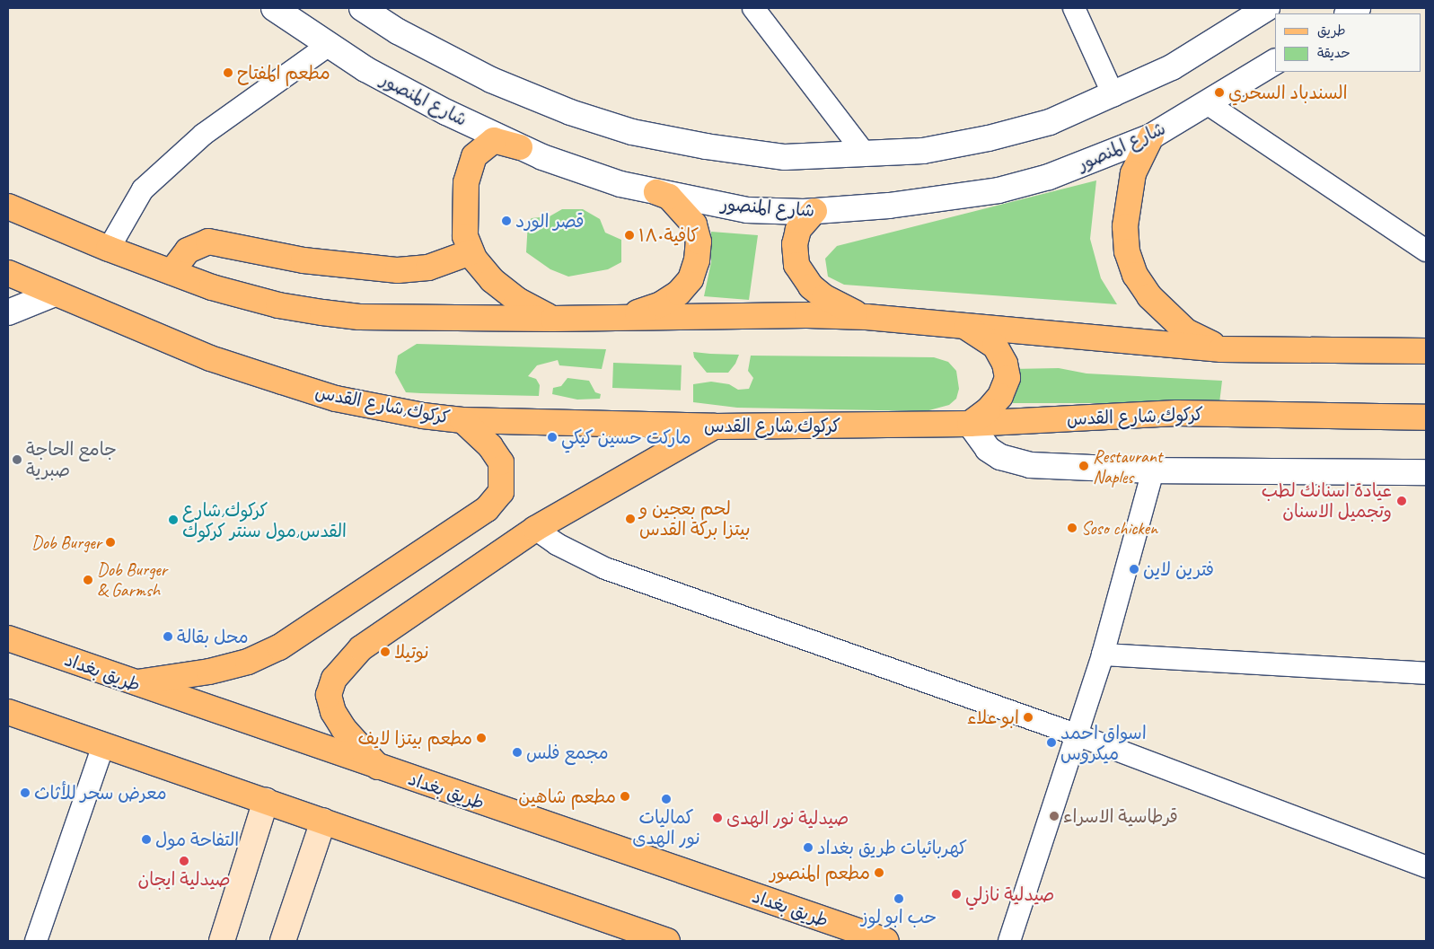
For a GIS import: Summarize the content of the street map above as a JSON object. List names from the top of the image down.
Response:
{
  "streets": {
    "main road": ["كركوك,شارع القدس", "طريق بغداد"],
    "street": ["شارع المنصور"]
  },
  "places": [
    "مطعم المفتاح",
    "السندباد السحري",
    "قصر الورد",
    "كافية١٨٠",
    "ماركت حسين كيكي",
    "جامع الحاجة صبرية",
    "Restaurant Naples",
    "عيادة اسنانك لطب وتجميل الاسنان",
    "لحم بعجين و بيتزا بركة القدس",
    "كركوك,شارع القدس,مول سنتر كركوك",
    "Soso chicken",
    "Dob Burger",
    "فترين لاين",
    "Dob Burger & Garmsh",
    "محل بقالة",
    "نوتيلا",
    "ابو علاء",
    "مطعم بيتزا لايف",
    "اسواق احمد ميكروس",
    "مجمع فلس",
    "معرض سحر للأثاث",
    "مطعم شاهين",
    "كماليات نور الهدى",
    "قرطاسية الاسراء",
    "صيدلية نور الهدى",
    "التفاحة مول",
    "كهربائيات طريق بغداد",
    "صيدلية ايجان",
    "مطعم المنصور",
    "صيدلية نازلي",
    "حب ابو لوز"
  ],
  "legend": ["طريق", "حديقة"]
}
